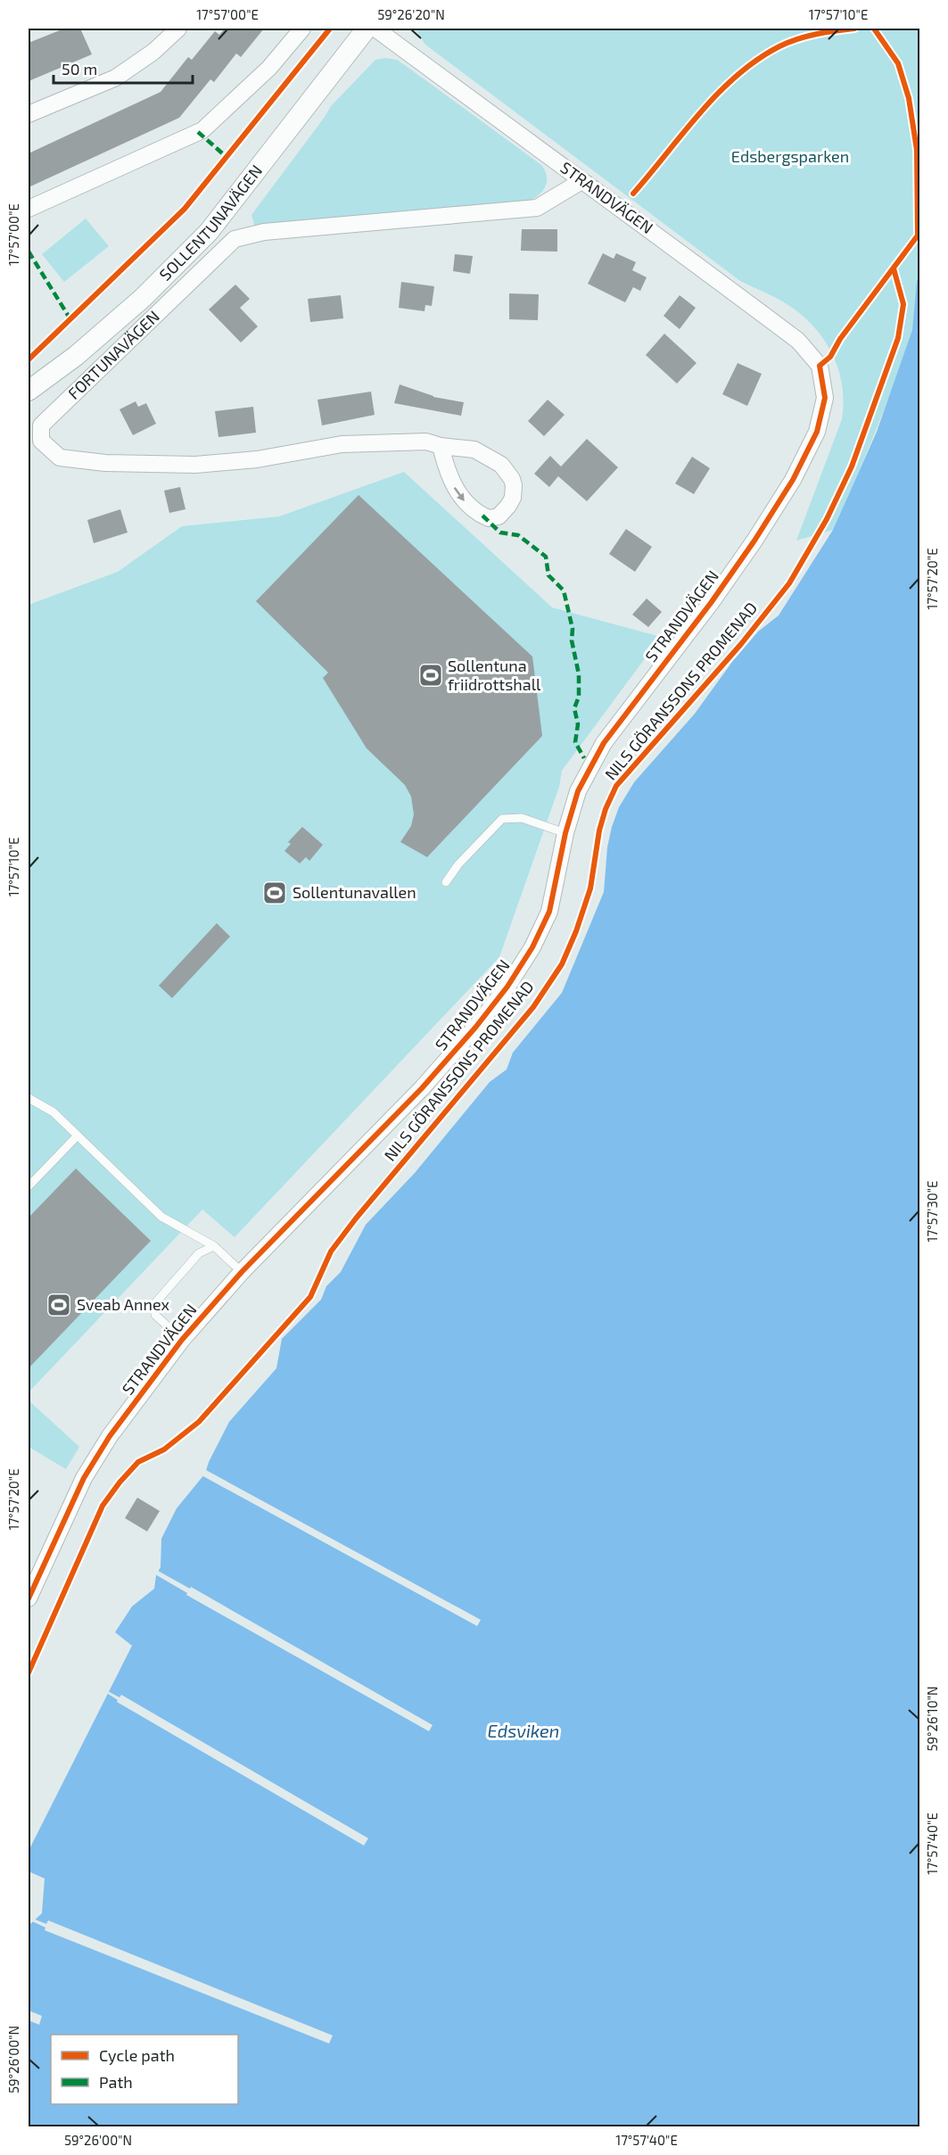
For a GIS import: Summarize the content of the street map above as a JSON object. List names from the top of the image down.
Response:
{
  "streets": {
    "street": ["STRANDVÄGEN", "SOLLENTUNAVÄGEN", "FORTUNAVÄGEN"],
    "cycle path": ["NILS GÖRANSSONS PROMENAD"]
  },
  "crossings": [
    ["STRANDVÄGEN", "FORTUNAVÄGEN"]
  ],
  "water": ["Edsviken"],
  "parks": ["Edsbergsparken"],
  "places": {
    "sports": ["Sollentuna friidrottshall", "Sollentunavallen", "Sveab Annex"]
  },
  "legend": ["Cycle path", "Path"],
  "scale_bar": "50 m",
  "coordinates": [
    "17°57'00\"E",
    "59°26'20\"N",
    "17°57'10\"E",
    "17°57'20\"E",
    "17°57'30\"E",
    "59°26'10\"N",
    "17°57'40\"E",
    "59°26'00\"N"
  ]
}
